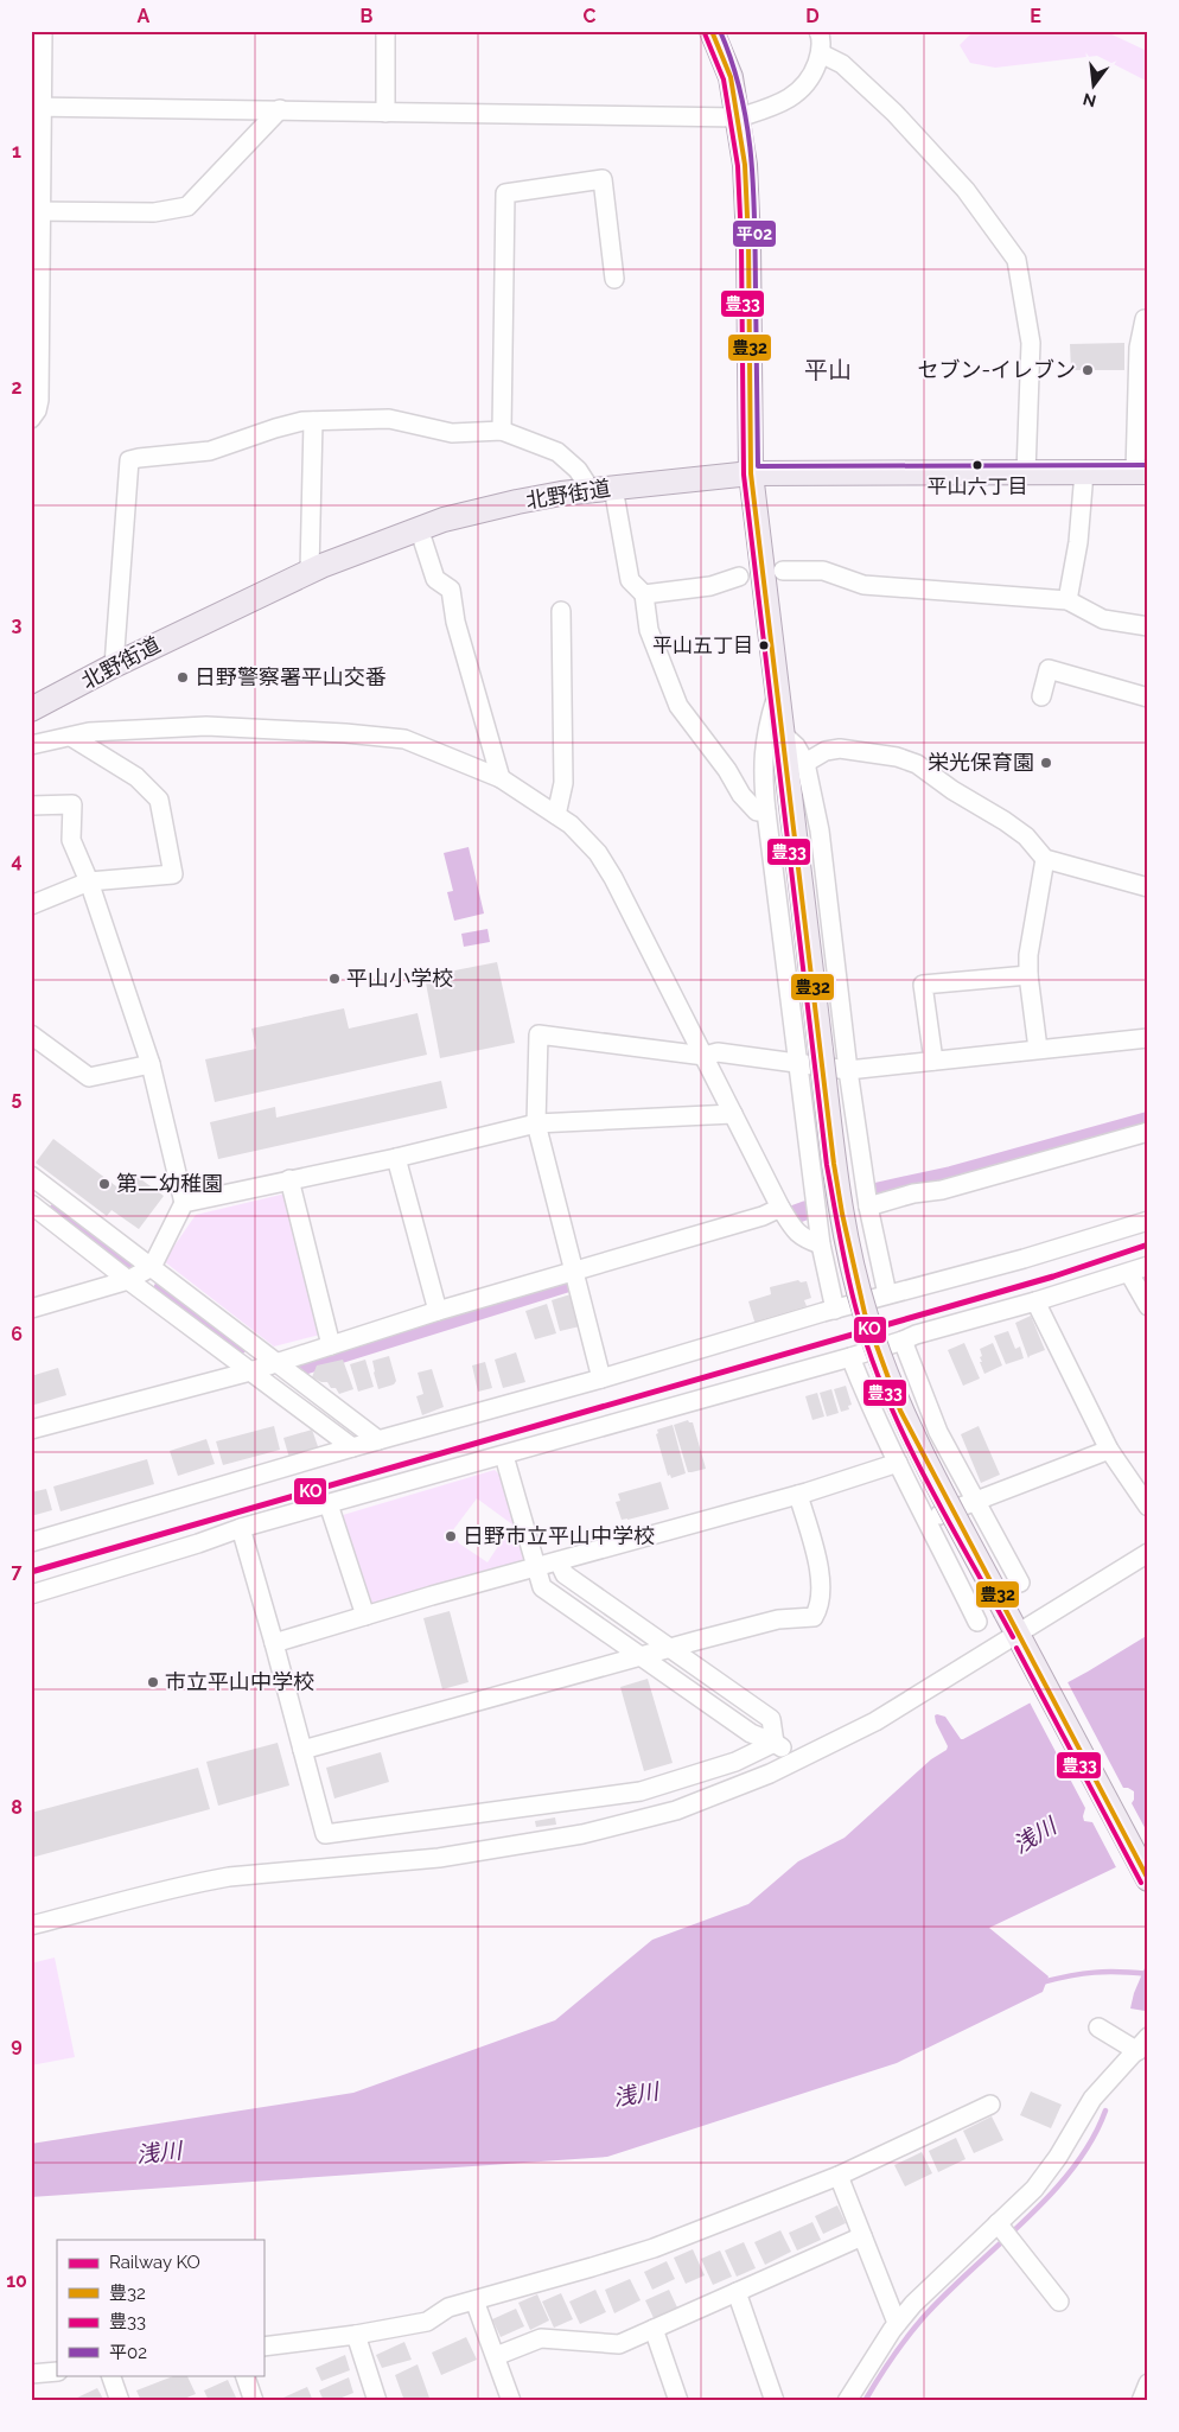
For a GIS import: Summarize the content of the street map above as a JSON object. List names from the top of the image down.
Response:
{
  "streets": {
    "main road": ["北野街道"]
  },
  "districts": ["平山"],
  "water": ["浅川"],
  "places": [
    "セブン-イレブン",
    "平山六丁目",
    "平山五丁目",
    "日野警察署平山交番",
    "栄光保育園",
    "平山小学校",
    "第二幼稚園",
    "日野市立平山中学校",
    "市立平山中学校"
  ],
  "lines": [
    "transit line 豊32",
    "transit line 平02",
    "transit line 豊33",
    "rail line KO"
  ],
  "legend": [
    "Railway KO",
    "豊32",
    "豊33",
    "平02"
  ],
  "north": "bottom",
  "grid": {
    "columns": [
      "A",
      "B",
      "C",
      "D",
      "E"
    ],
    "rows": [
      "1",
      "2",
      "3",
      "4",
      "5",
      "6",
      "7",
      "8",
      "9",
      "10"
    ]
  }
}
